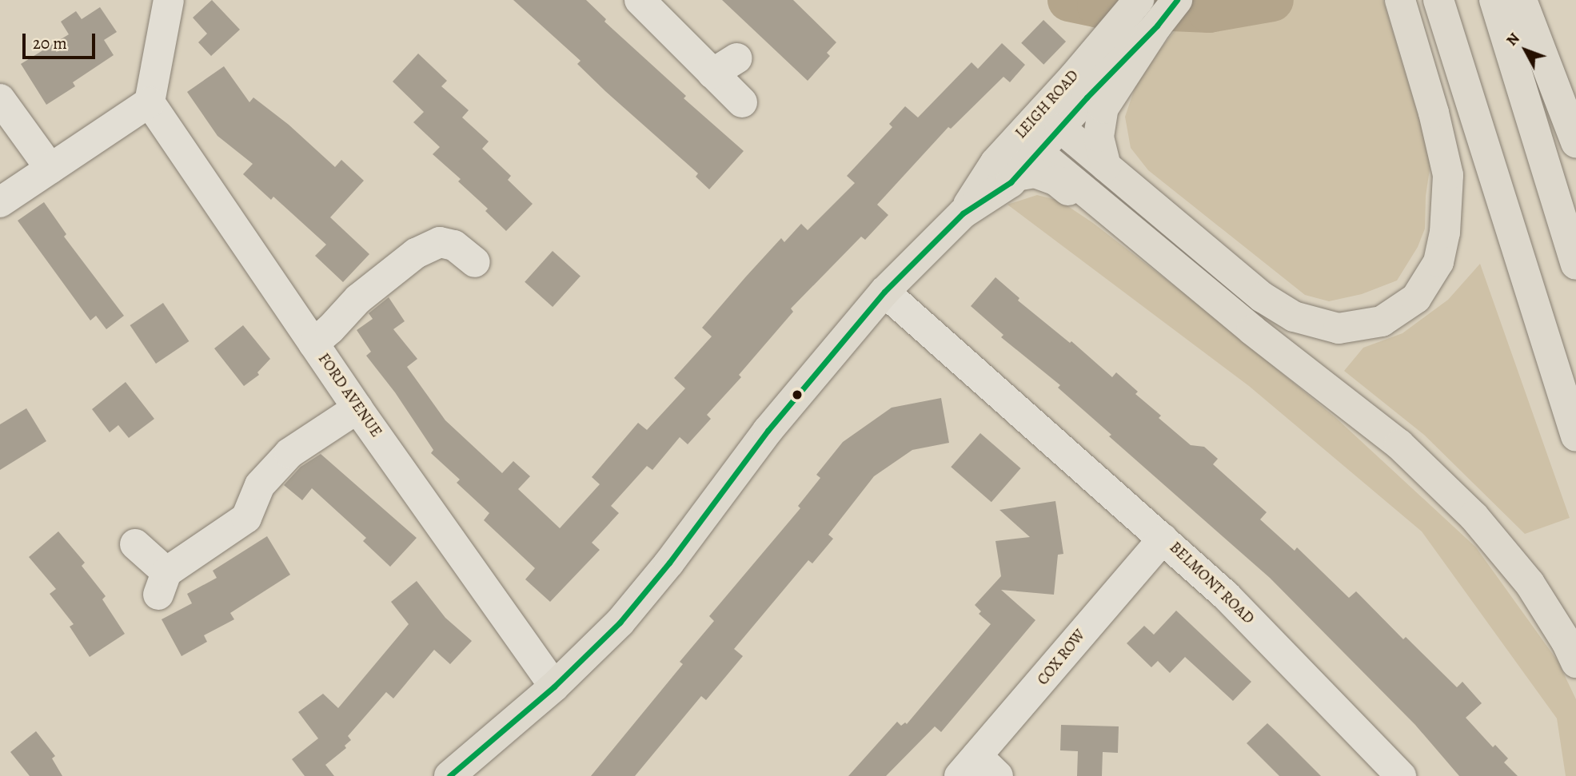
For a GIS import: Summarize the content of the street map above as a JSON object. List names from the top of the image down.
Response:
{
  "streets": {
    "main road": ["LEIGH ROAD"],
    "street": ["FORD AVENUE", "BELMONT ROAD", "COX ROW"]
  },
  "crossings": [
    ["LEIGH ROAD", "FORD AVENUE"],
    ["LEIGH ROAD", "BELMONT ROAD"],
    ["BELMONT ROAD", "COX ROW"]
  ],
  "scale_bar": "20 m",
  "north": "top left"
}
